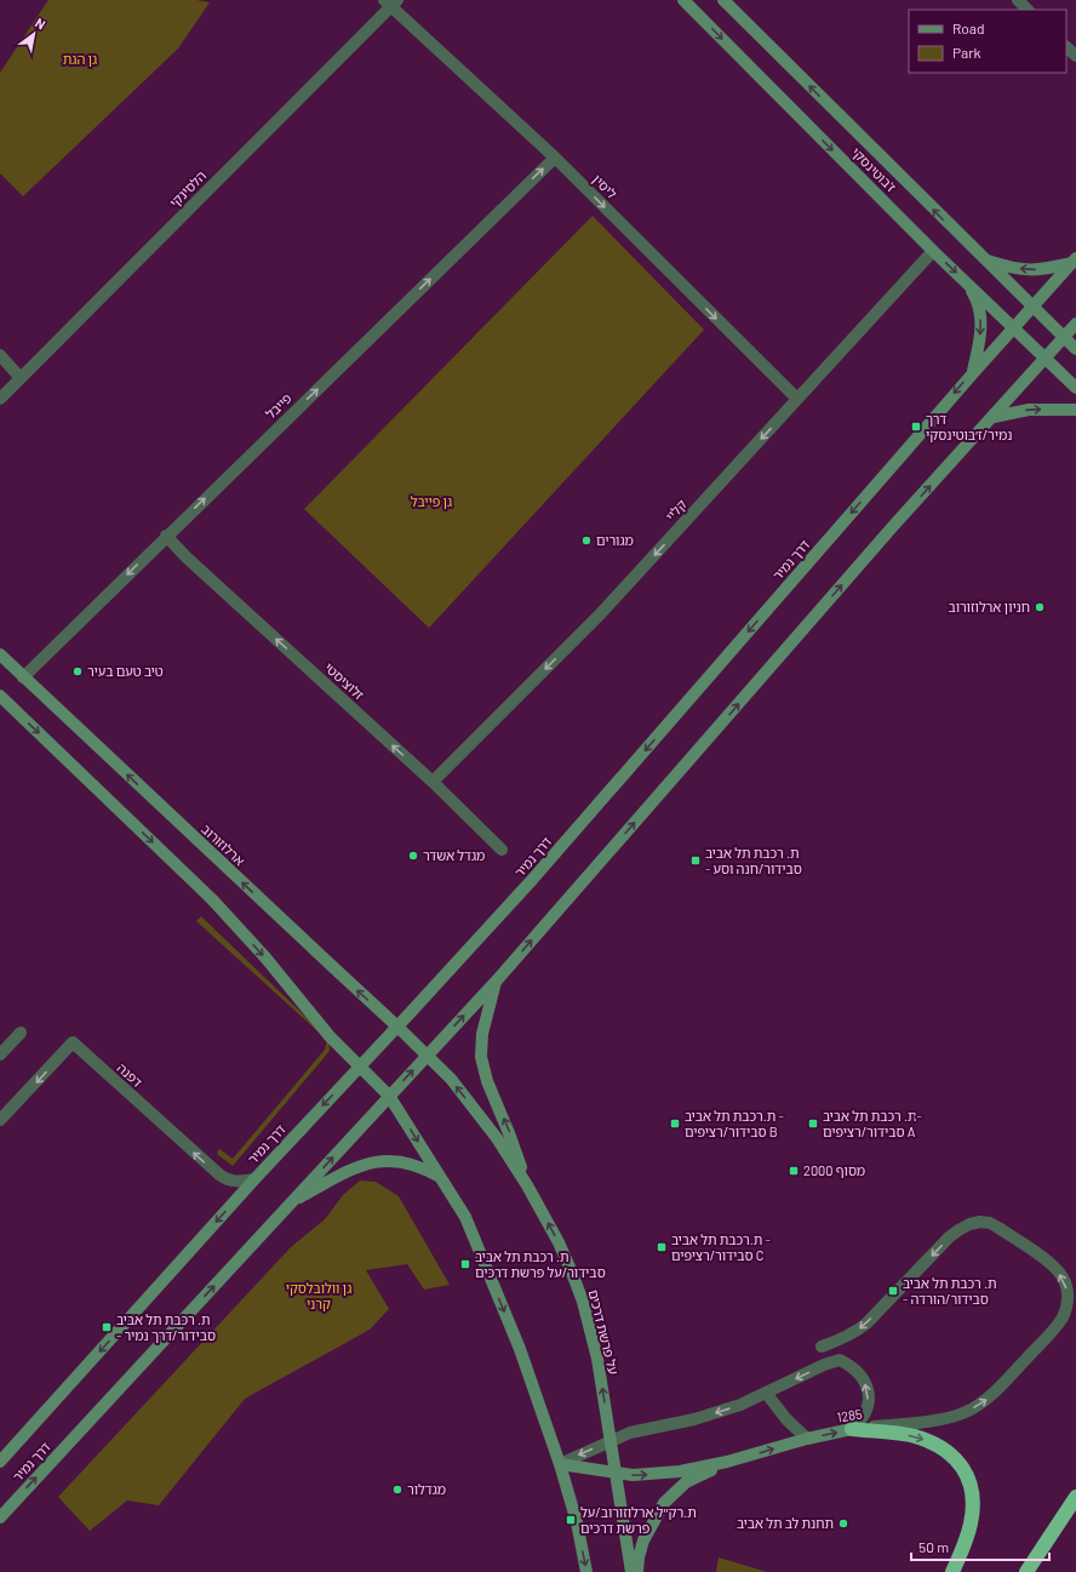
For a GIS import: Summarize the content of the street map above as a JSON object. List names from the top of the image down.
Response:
{
  "streets": {
    "main road": [
      "ז'בוטינסקי",
      "דרך נמיר",
      "ארלוזורוב",
      "על פרשת דרכים",
      "1285"
    ],
    "street": [
      "ליסין",
      "הלסינקי",
      "פייבל",
      "קליי",
      "זלוציסטי",
      "דפנה"
    ]
  },
  "crossings": [
    ["ז'בוטינסקי", "קליי"],
    ["ז'בוטינסקי", "דרך נמיר"],
    ["ליסין", "הלסינקי"],
    ["ליסין", "פייבל"],
    ["ליסין", "קליי"],
    ["פייבל", "זלוציסטי"],
    ["פייבל", "ארלוזורוב"],
    ["קליי", "זלוציסטי"],
    ["דרך נמיר", "ארלוזורוב"],
    ["דרך נמיר", "דפנה"],
    ["דרך נמיר", "על פרשת דרכים"],
    ["ארלוזורוב", "על פרשת דרכים"],
    ["על פרשת דרכים", "1285"]
  ],
  "one_way": ["ליסין", "קליי", "זלוציסטי"],
  "parks": ["גן הגת", "גן פייבל", "גן וולובלסקי קרני"],
  "places": {
    "transit": [
      "דרך נמיר/ז׳בוטינסקי",
      "ת. רכבת תל אביב - סבידור/חנה וסע",
      "ת.רכבת תל אביב - סבידור/רציפים B",
      "ת. רכבת תל אביב- סבידור/רציפים A",
      "מסוף 2000",
      "ת.רכבת תל אביב - סבידור/רציפים C",
      "ת. רכבת תל אביב סבידור/על פרשת דרכים",
      "ת. רכבת תל אביב - סבידור/הורדה",
      "ת. רכבת תל אביב - סבידור/דרך נמיר",
      "ת.רק״ל ארלוזורוב/על פרשת דרכים"
    ],
    "other": [
      "מגורים",
      "חניון ארלוזורוב",
      "טיב טעם בעיר",
      "מגדל אשדר",
      "מגדלור",
      "תחנת לב תל אביב"
    ]
  },
  "legend": ["Road", "Park"],
  "scale_bar": "50 m",
  "north": "top right"
}
